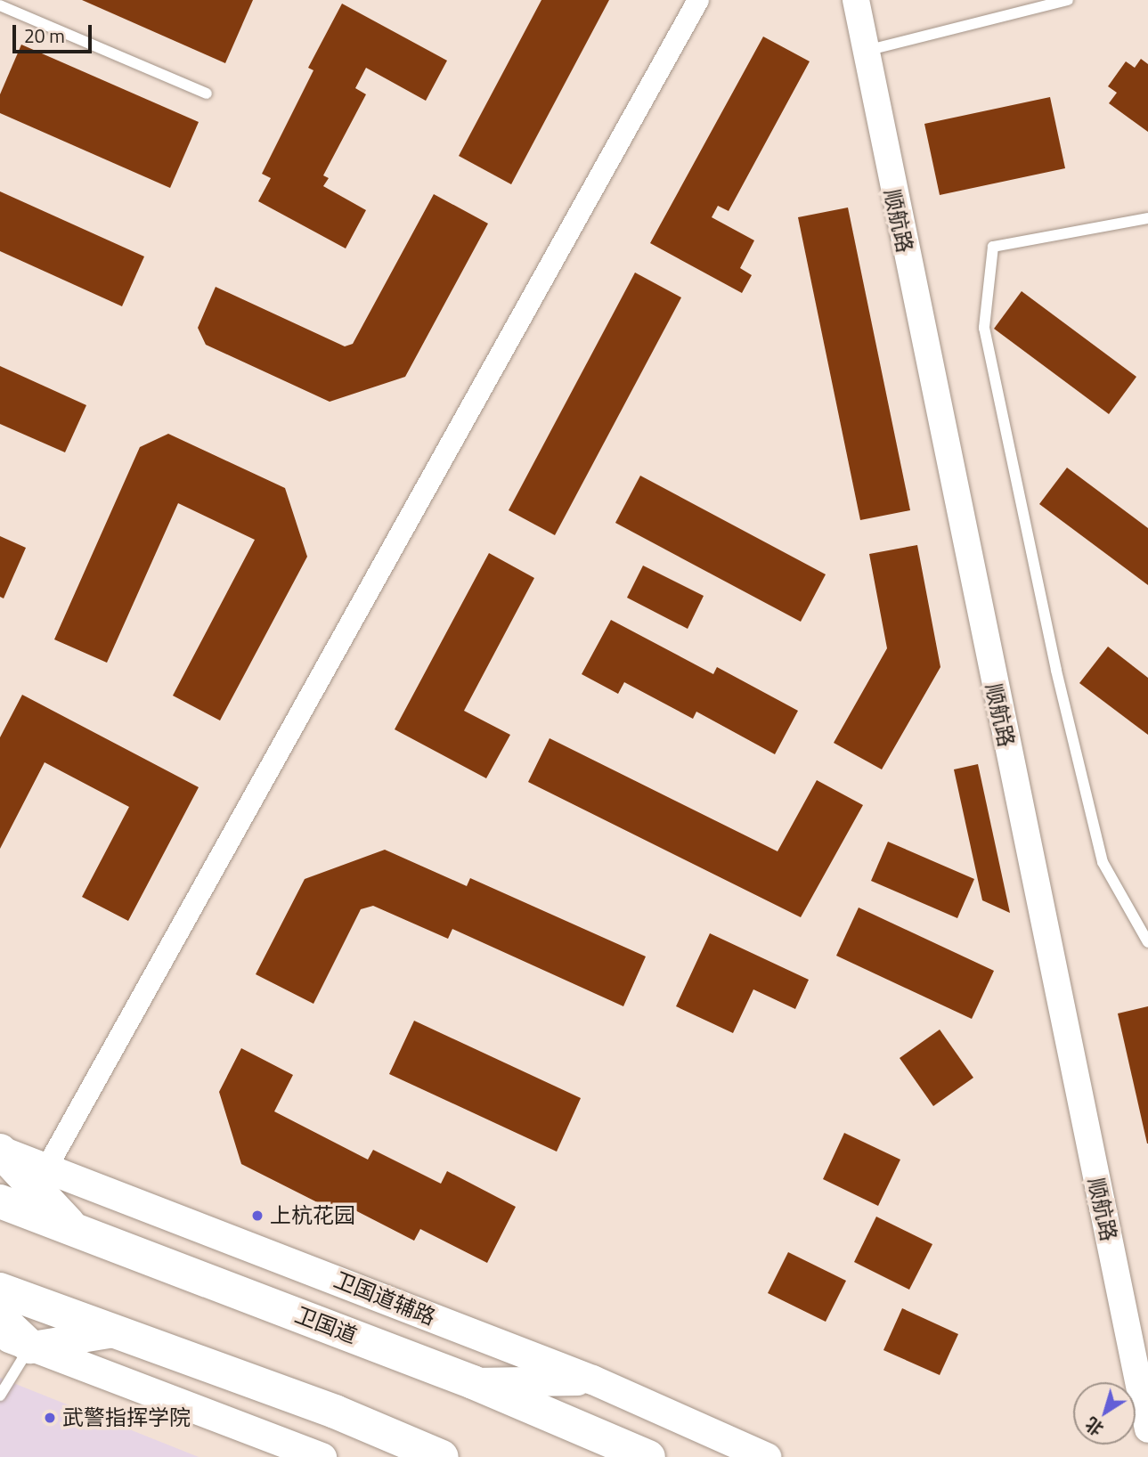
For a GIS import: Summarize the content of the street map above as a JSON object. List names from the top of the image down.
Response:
{
  "streets": {
    "highway": ["卫国道"],
    "main road": ["卫国道辅路"],
    "street": ["顺航路"]
  },
  "places": ["上杭花园", "武警指挥学院"],
  "scale_bar": "20 m",
  "north": "bottom left"
}
